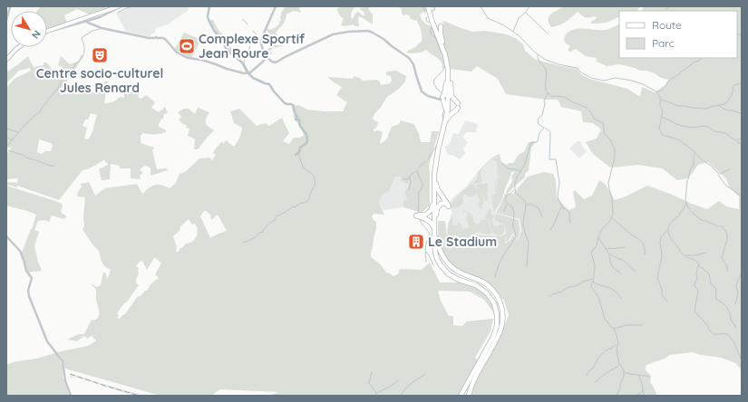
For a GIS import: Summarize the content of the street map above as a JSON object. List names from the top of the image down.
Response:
{
  "places": {
    "sports": ["Complexe Sportif Jean Roure"],
    "theatre": ["Centre socio-culturel Jules Renard"],
    "building": ["Le Stadium"]
  },
  "legend": ["Route", "Parc"],
  "north": "bottom right"
}
